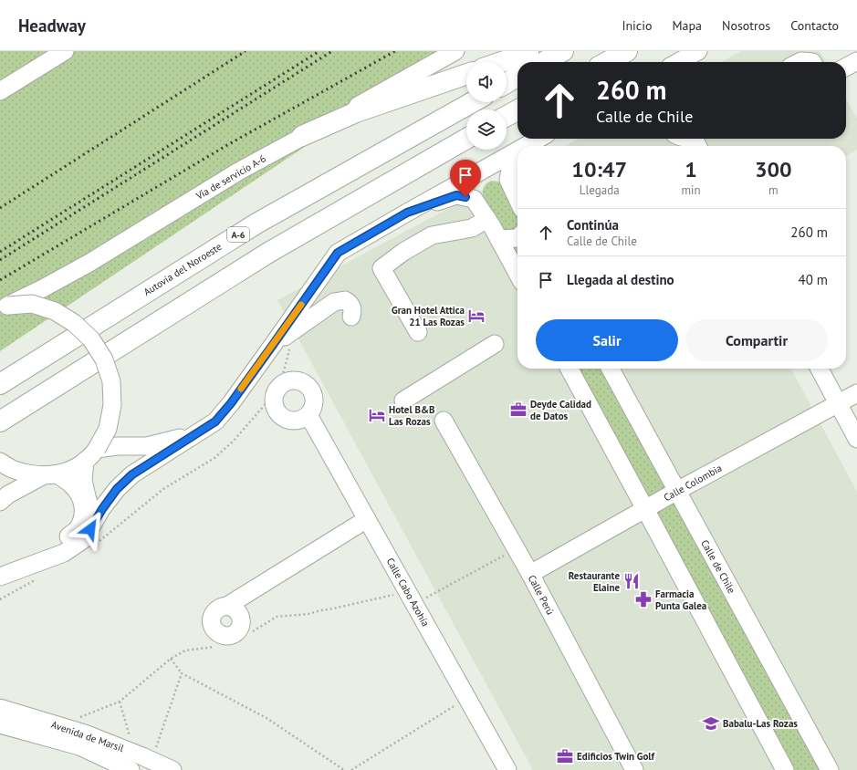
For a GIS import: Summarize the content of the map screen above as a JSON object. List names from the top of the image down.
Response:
{
  "streets": {
    "highway": ["A-6", "Autovía del Noroeste"],
    "street": [
      "Vía de servicio A-6",
      "Calle Colombia",
      "Calle de Chile",
      "Calle Cabo Azohía",
      "Calle Perú",
      "Avenida de Marsil"
    ]
  },
  "crossings": [
    ["Calle Colombia", "Calle de Chile"],
    ["Calle Colombia", "Calle Perú"]
  ],
  "places": {
    "hotel": ["Gran Hotel Attica 21 Las Rozas", "Hotel B&B Las Rozas"],
    "office": ["Deyde Calidad de Datos", "Edificios Twin Golf"],
    "restaurant": ["Restaurante Elaine"],
    "pharmacy": ["Farmacia Punta Galea"],
    "school or university": ["Babalu-Las Rozas"]
  },
  "page": {
    "header": "Headway",
    "nav": [
      "Inicio",
      "Mapa",
      "Nosotros",
      "Contacto"
    ],
    "turn": ["260 m", "Calle de Chile"],
    "eta": [
      "10:47",
      "Llegada",
      "1",
      "min",
      "300",
      "m"
    ],
    "list": [
      {
        "name": "Continúa",
        "note": "Calle de Chile",
        "value": "260 m"
      },
      {
        "name": "Llegada al destino",
        "value": "40 m"
      }
    ],
    "buttons": ["Salir", "Compartir"]
  }
}
